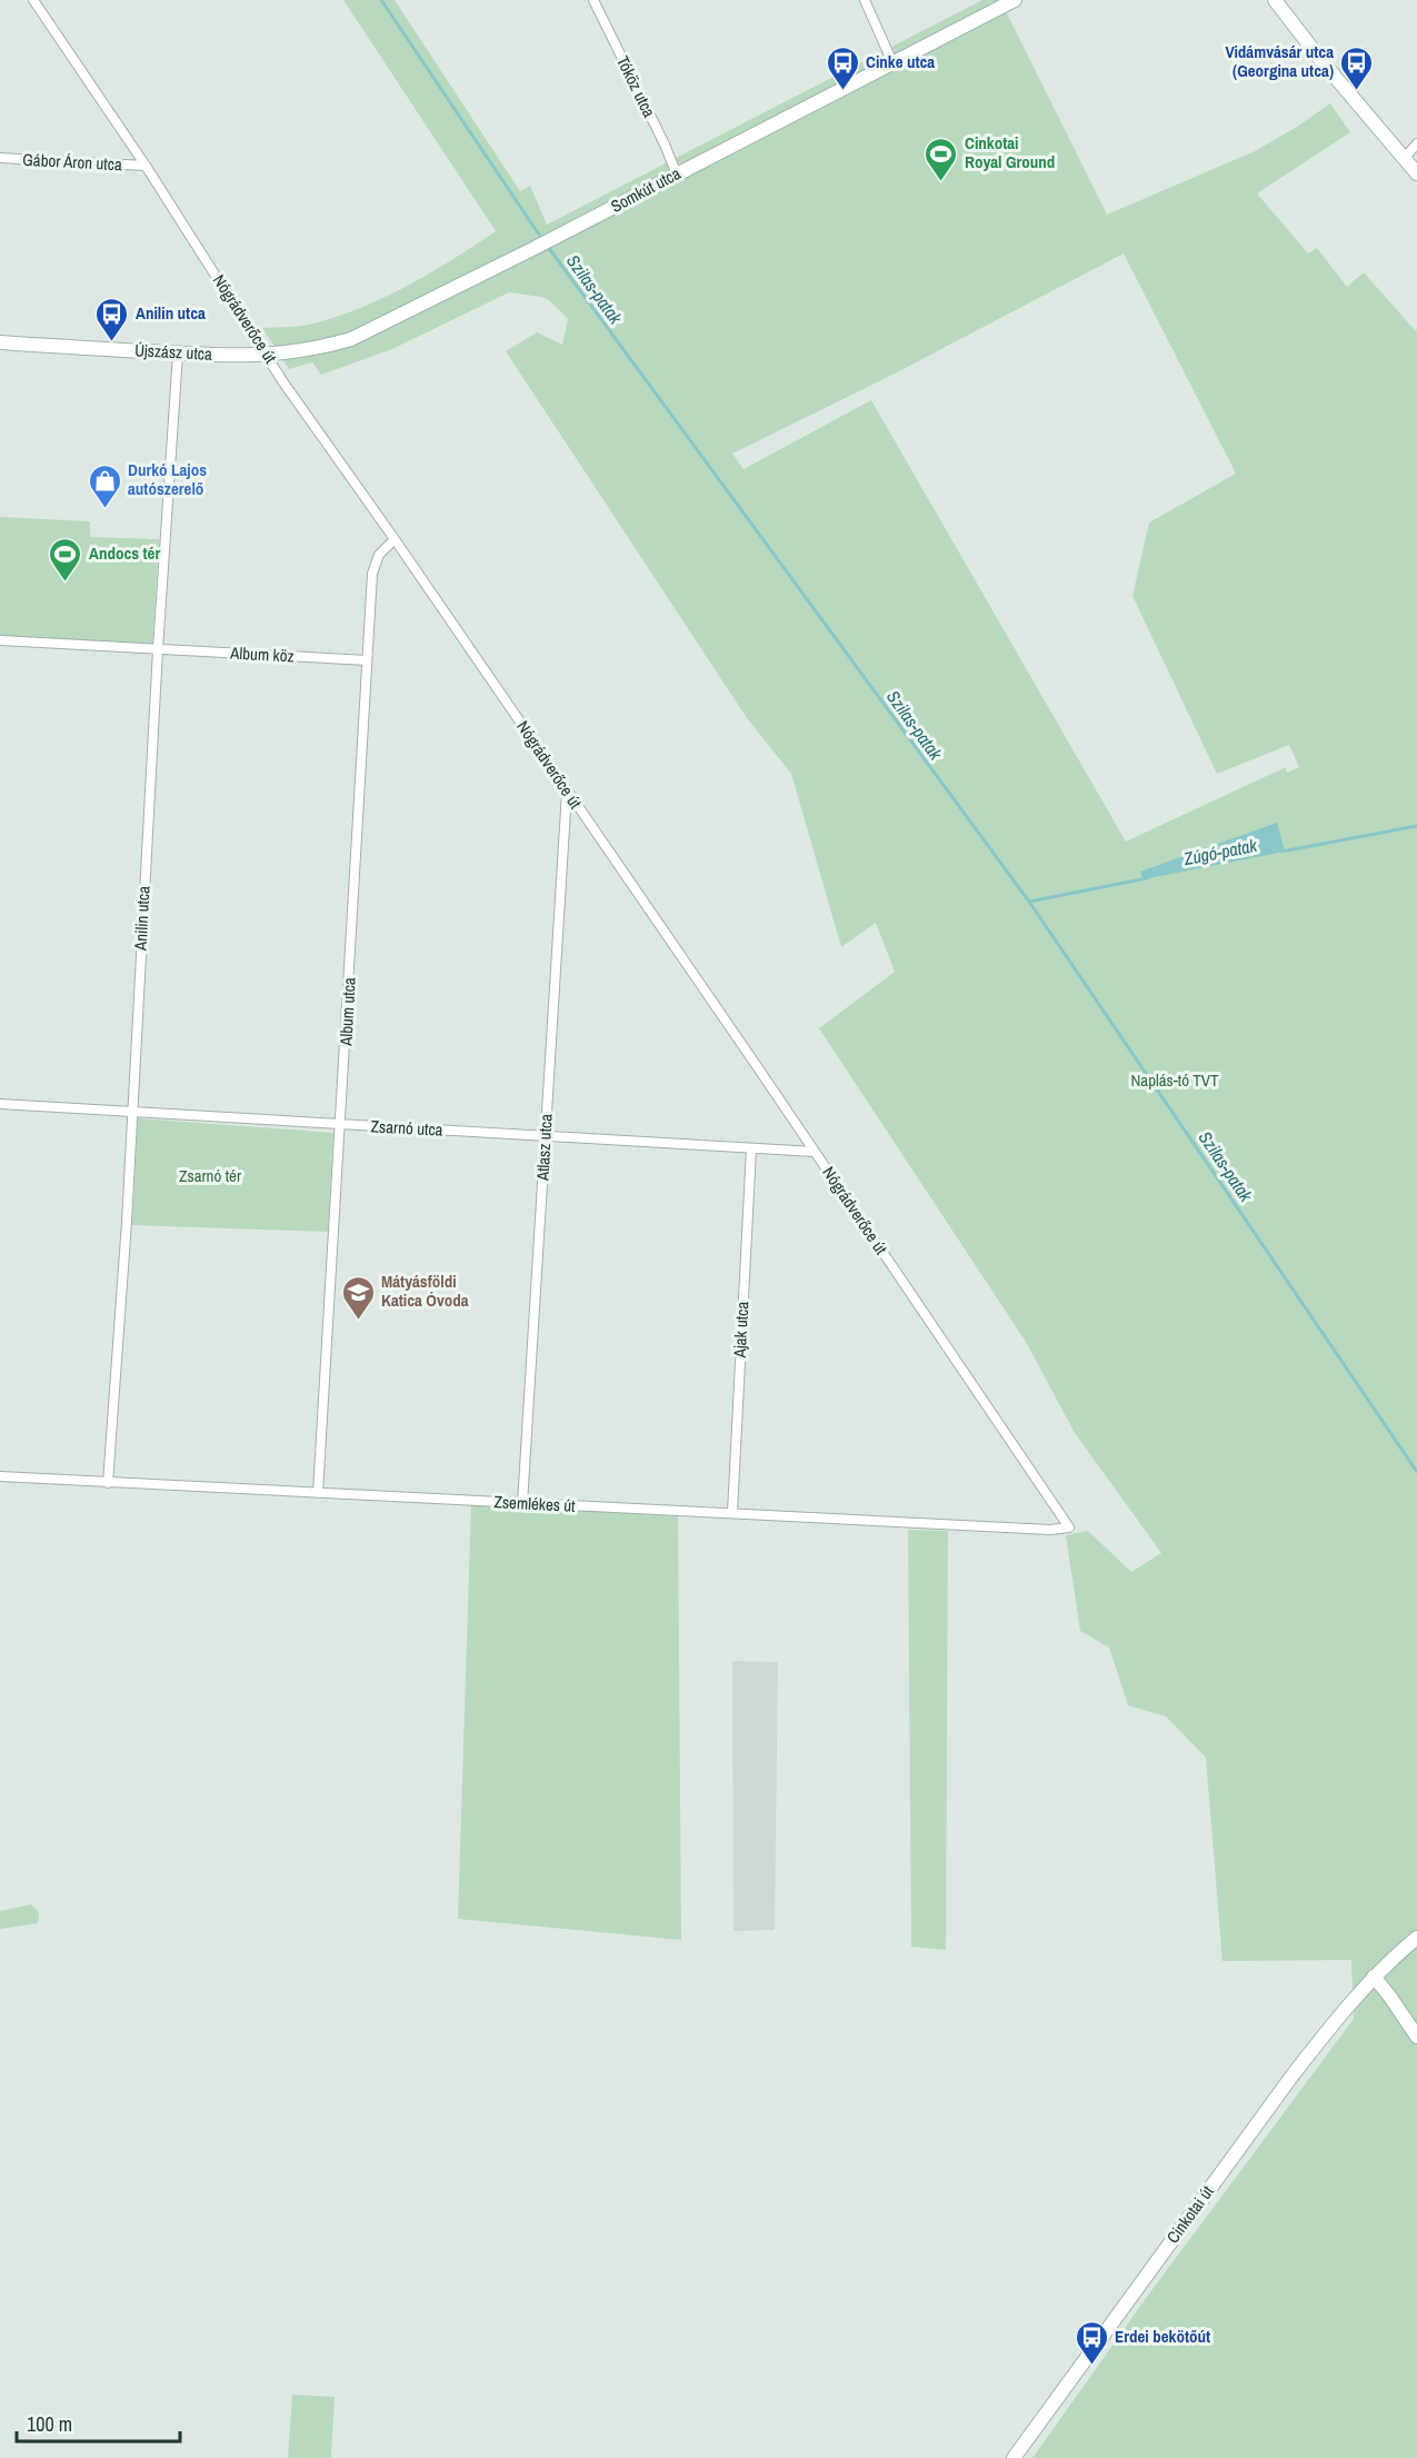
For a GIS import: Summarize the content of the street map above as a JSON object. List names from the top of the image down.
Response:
{
  "streets": {
    "street": [
      "Tóköz utca",
      "Gábor Áron utca",
      "Somkút utca",
      "Nógrádverőce út",
      "Újszász utca",
      "Album köz",
      "Anilin utca",
      "Album utca",
      "Zsarnó utca",
      "Atlasz utca",
      "Ajak utca",
      "Zsemlékes út",
      "Cinkotai út"
    ]
  },
  "crossings": [
    ["Tóköz utca", "Somkút utca"],
    ["Gábor Áron utca", "Nógrádverőce út"],
    ["Somkút utca", "Nógrádverőce út"],
    ["Somkút utca", "Újszász utca"],
    ["Nógrádverőce út", "Újszász utca"],
    ["Nógrádverőce út", "Album utca"],
    ["Nógrádverőce út", "Zsarnó utca"],
    ["Nógrádverőce út", "Atlasz utca"],
    ["Nógrádverőce út", "Zsemlékes út"],
    ["Újszász utca", "Anilin utca"],
    ["Album köz", "Anilin utca"],
    ["Album köz", "Album utca"],
    ["Anilin utca", "Zsarnó utca"],
    ["Anilin utca", "Zsemlékes út"],
    ["Album utca", "Zsarnó utca"],
    ["Album utca", "Zsemlékes út"],
    ["Zsarnó utca", "Atlasz utca"],
    ["Zsarnó utca", "Ajak utca"],
    ["Atlasz utca", "Zsemlékes út"],
    ["Ajak utca", "Zsemlékes út"]
  ],
  "water": ["Szilas-patak", "Zúgó-patak"],
  "parks": ["Naplás-tó TVT", "Zsarnó tér"],
  "places": {
    "bus stop": [
      "Cinke utca",
      "Vidámvásár utca (Georgina utca)",
      "Anilin utca",
      "Erdei bekötőút"
    ],
    "sports": ["Cinkotai Royal Ground", "Andocs tér"],
    "shop": ["Durkó Lajos autószerelő"],
    "school or university": ["Mátyásföldi Katica Óvoda"]
  },
  "scale_bar": "100 m"
}
